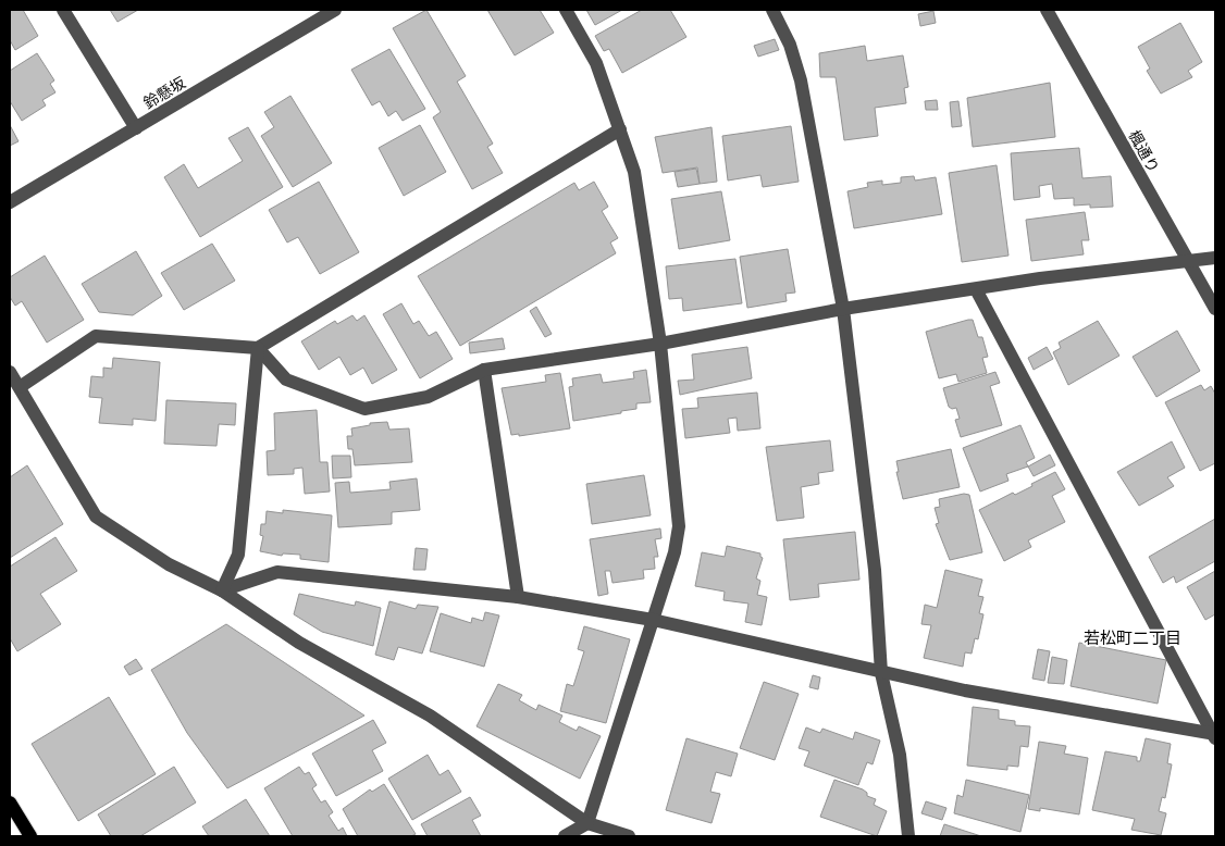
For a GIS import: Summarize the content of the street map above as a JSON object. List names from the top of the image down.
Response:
{
  "streets": {
    "street": ["鈴懸坂", "楓通り"]
  },
  "districts": ["若松町二丁目"]
}
